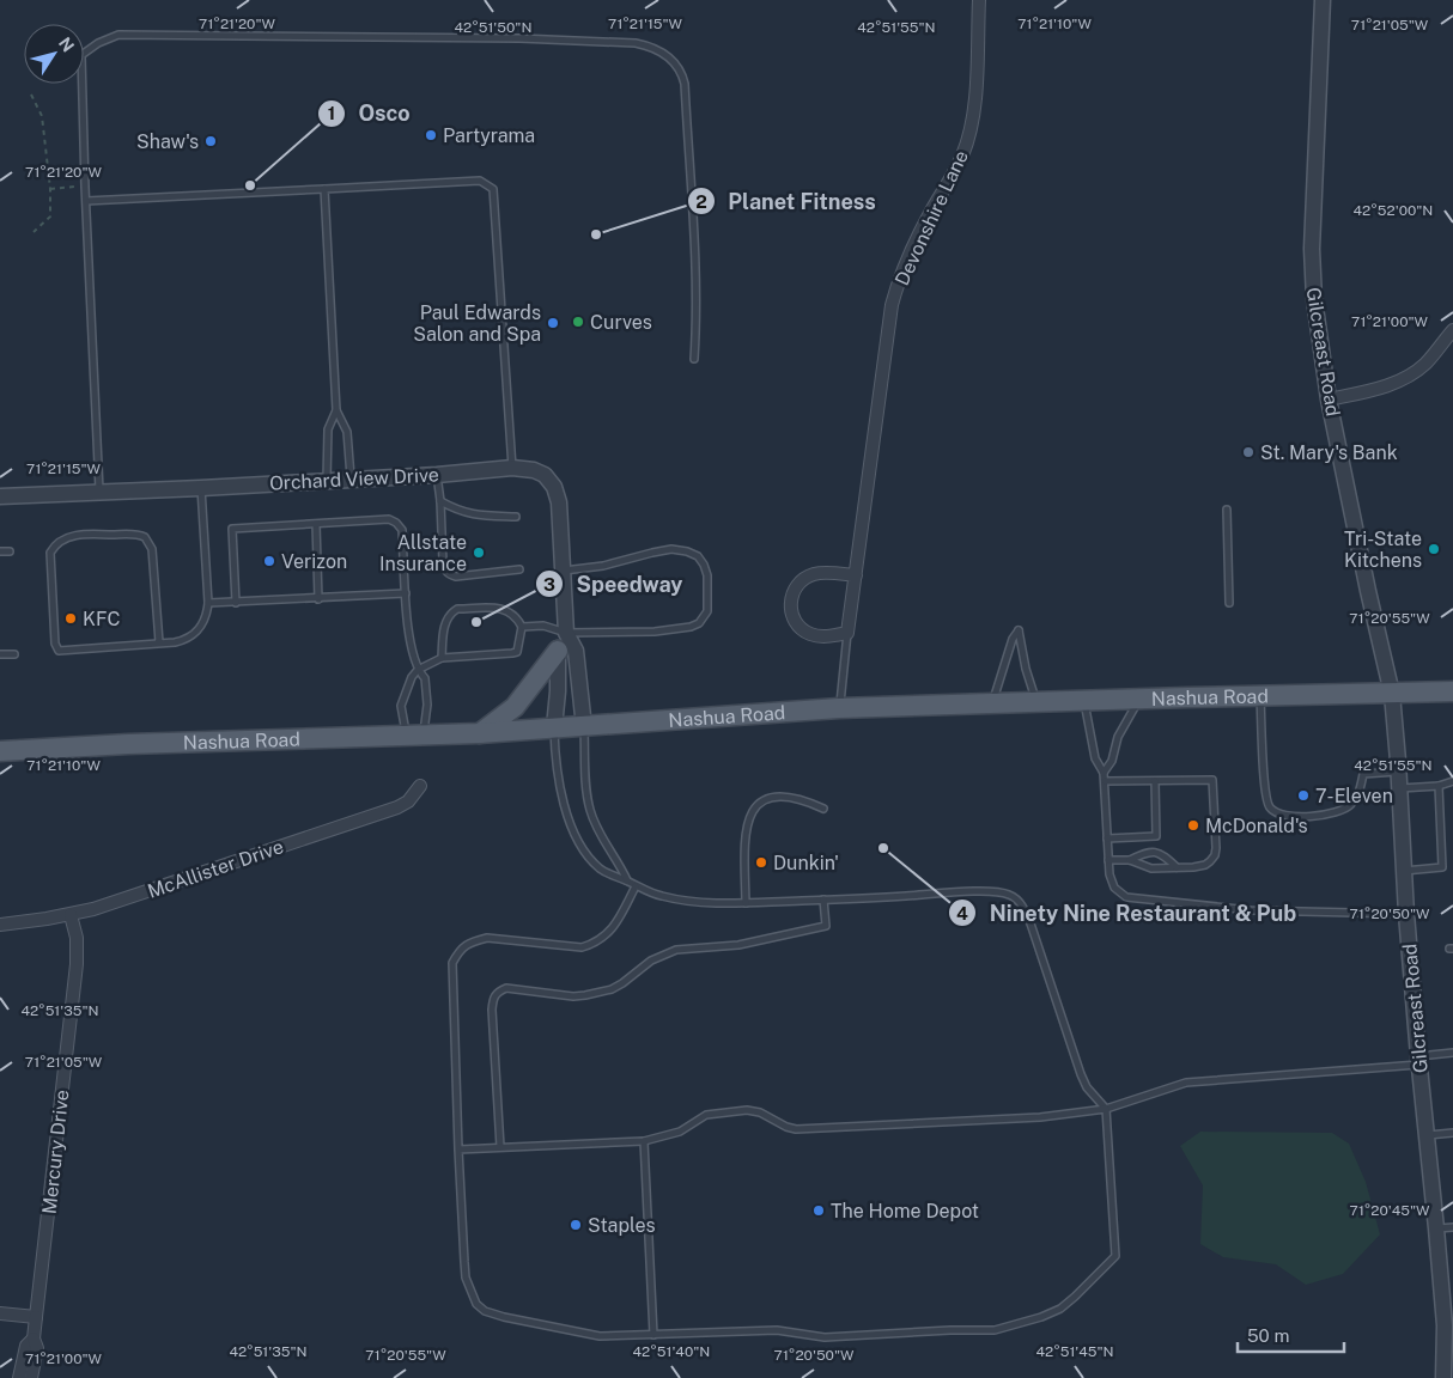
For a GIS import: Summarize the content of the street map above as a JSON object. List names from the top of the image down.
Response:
{
  "streets": {
    "main road": ["Nashua Road"],
    "street": [
      "Devonshire Lane",
      "Gilcreast Road",
      "Orchard View Drive",
      "McAllister Drive",
      "Mercury Drive"
    ]
  },
  "crossings": [
    ["Devonshire Lane", "Nashua Road"],
    ["Gilcreast Road", "Nashua Road"],
    ["Orchard View Drive", "Nashua Road"],
    ["McAllister Drive", "Mercury Drive"]
  ],
  "places": [
    "Partyrama",
    "Shaw's",
    "Osco",
    "Planet Fitness",
    "Curves",
    "Paul Edwards Salon and Spa",
    "St. Mary's Bank",
    "Tri-State Kitchens",
    "Allstate Insurance",
    "Verizon",
    "KFC",
    "Speedway",
    "7-Eleven",
    "McDonald's",
    "Ninety Nine Restaurant & Pub",
    "Dunkin'",
    "The Home Depot",
    "Staples"
  ],
  "scale_bar": "50 m",
  "north": "top right",
  "coordinates": [
    "71°21'20\"W",
    "71°21'15\"W",
    "71°21'10\"W",
    "71°21'05\"W",
    "42°51'50\"N",
    "42°51'55\"N",
    "42°52'00\"N",
    "71°21'00\"W",
    "71°20'55\"W",
    "71°20'50\"W",
    "42°51'35\"N",
    "71°20'45\"W",
    "42°51'40\"N",
    "42°51'45\"N"
  ]
}
